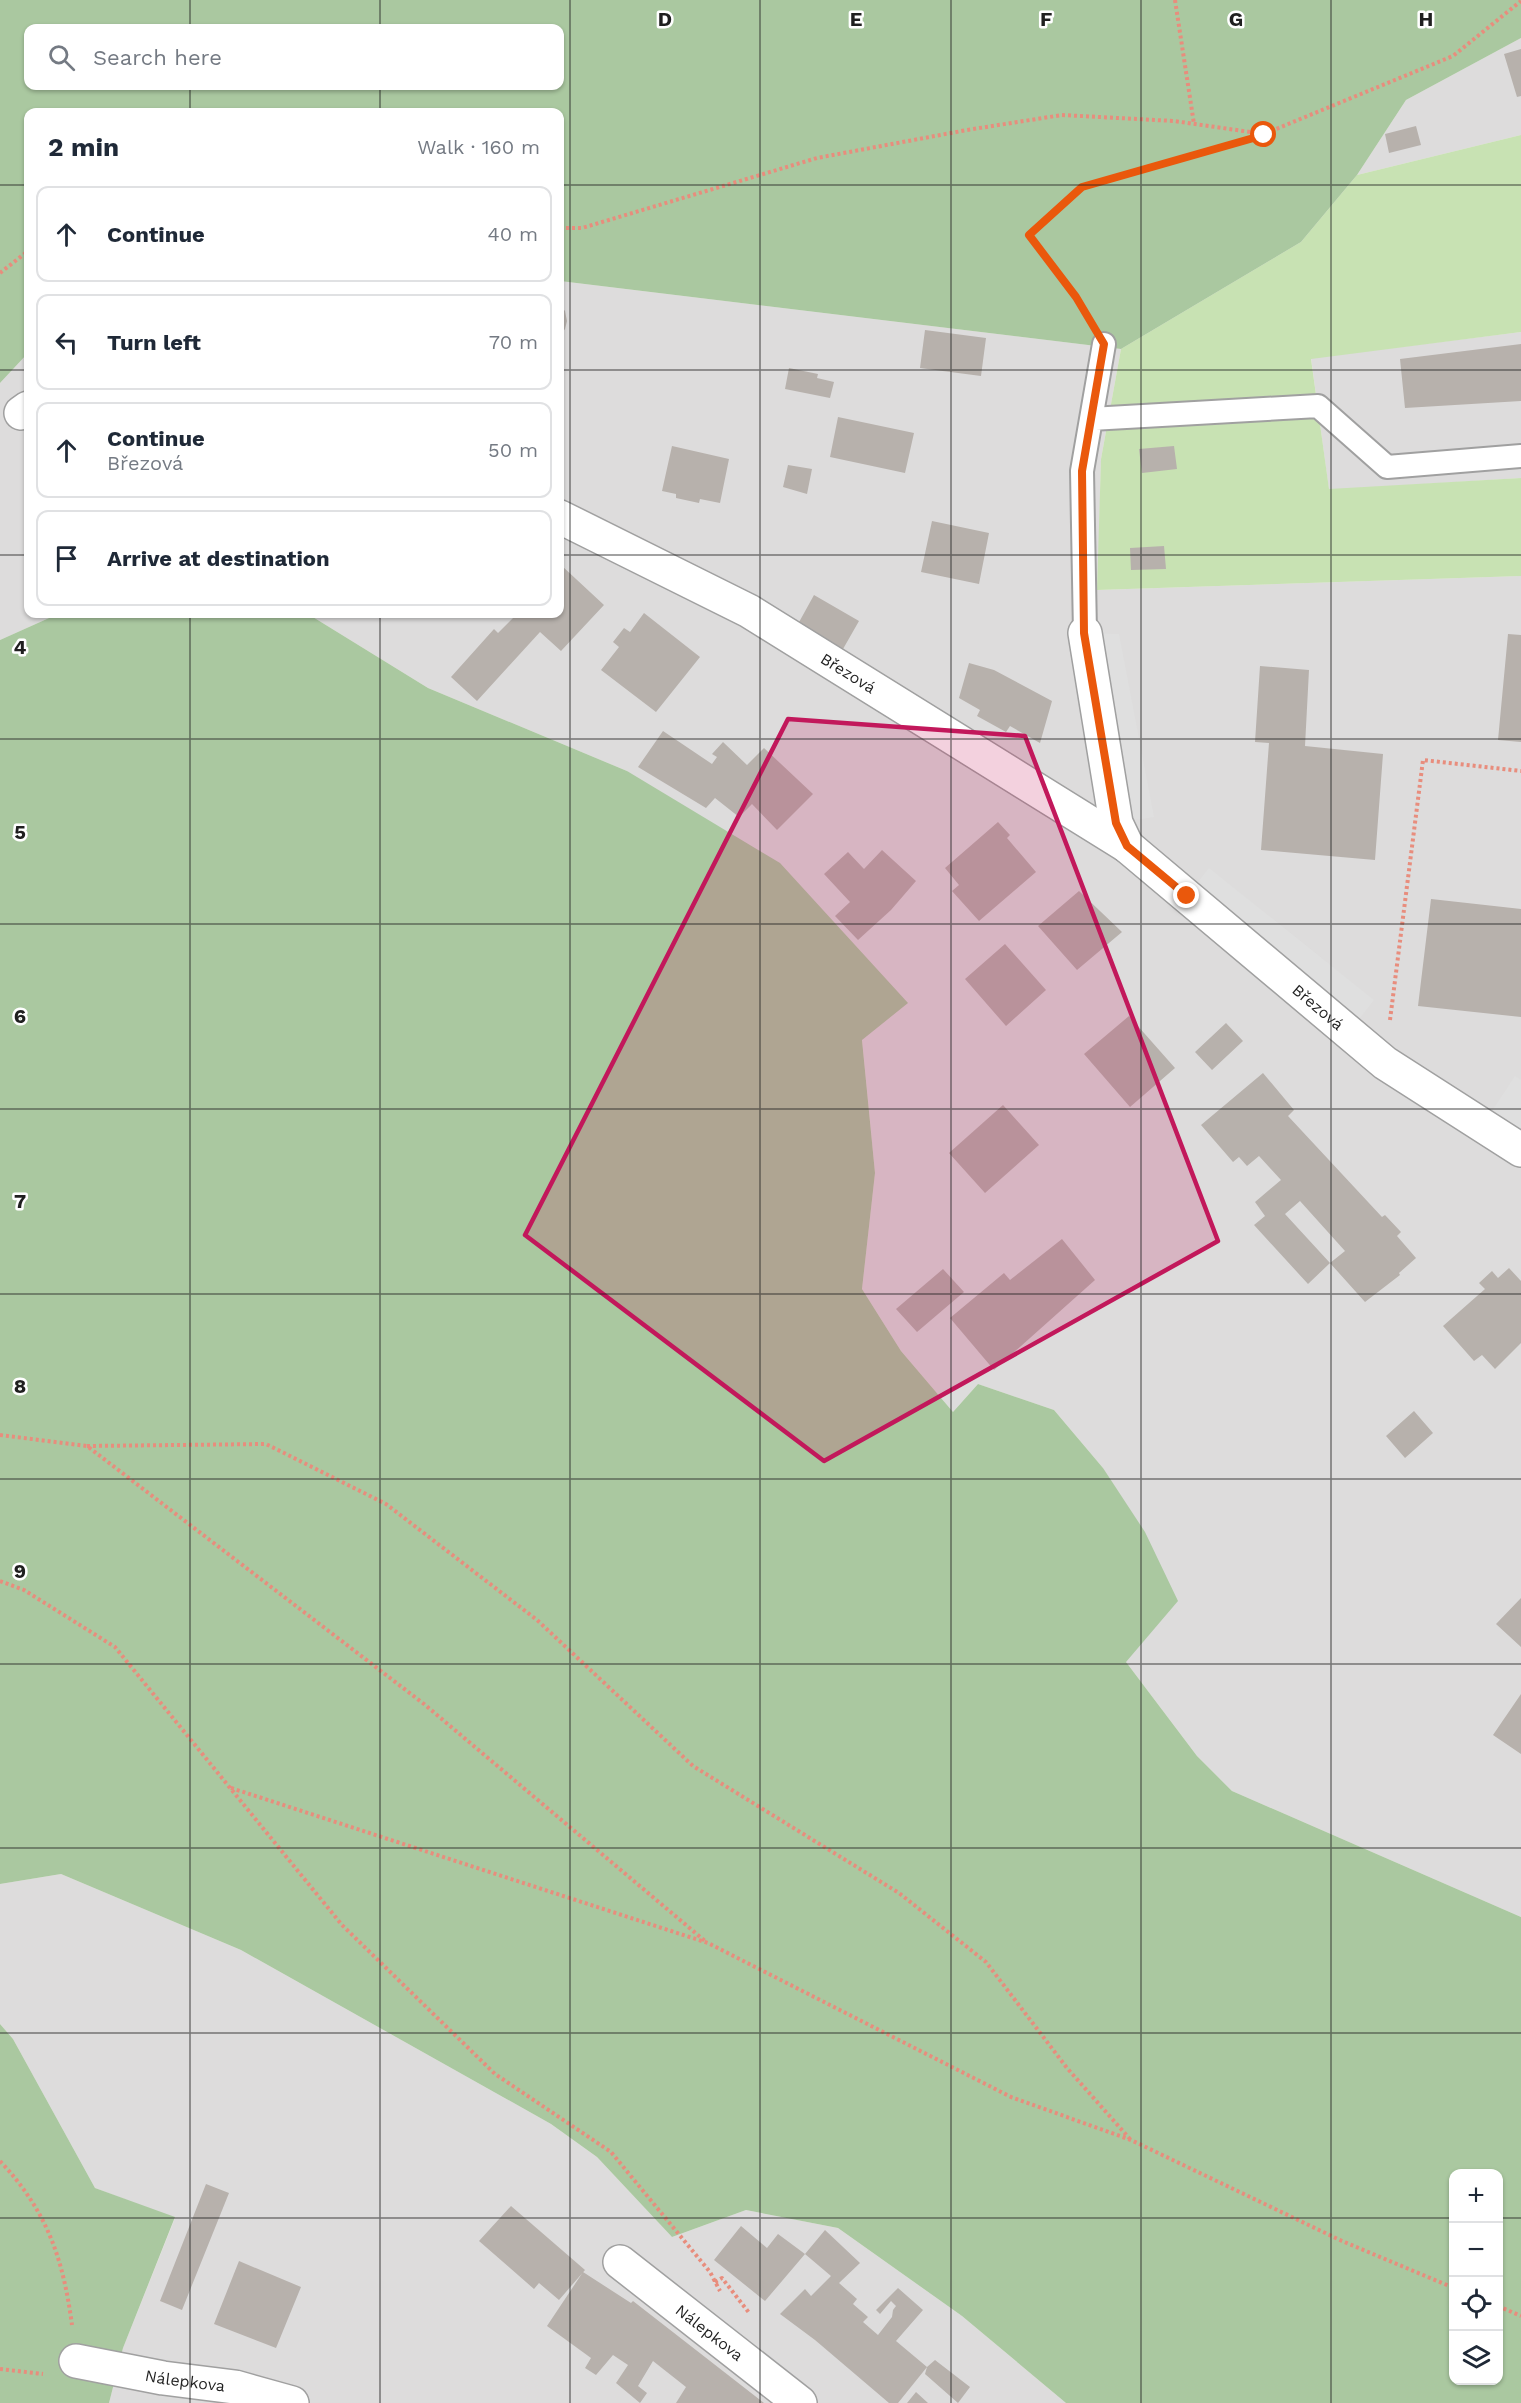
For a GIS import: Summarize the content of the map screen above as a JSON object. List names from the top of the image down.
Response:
{
  "streets": {
    "street": ["Březová", "Nálepkova"]
  },
  "page": {
    "search": "Search here",
    "heading": ["2 min", "Walk · 160 m"],
    "list": [
      ["Continue", "40 m"],
      ["Turn left", "70 m"],
      ["Continue", "Březová", "50 m"],
      "Arrive at destination"
    ],
    "map_buttons": ["+", "−"]
  },
  "grid": {
    "columns": [
      "D",
      "E",
      "F",
      "G",
      "H"
    ],
    "rows": [
      "4",
      "5",
      "6",
      "7",
      "8",
      "9"
    ]
  }
}
